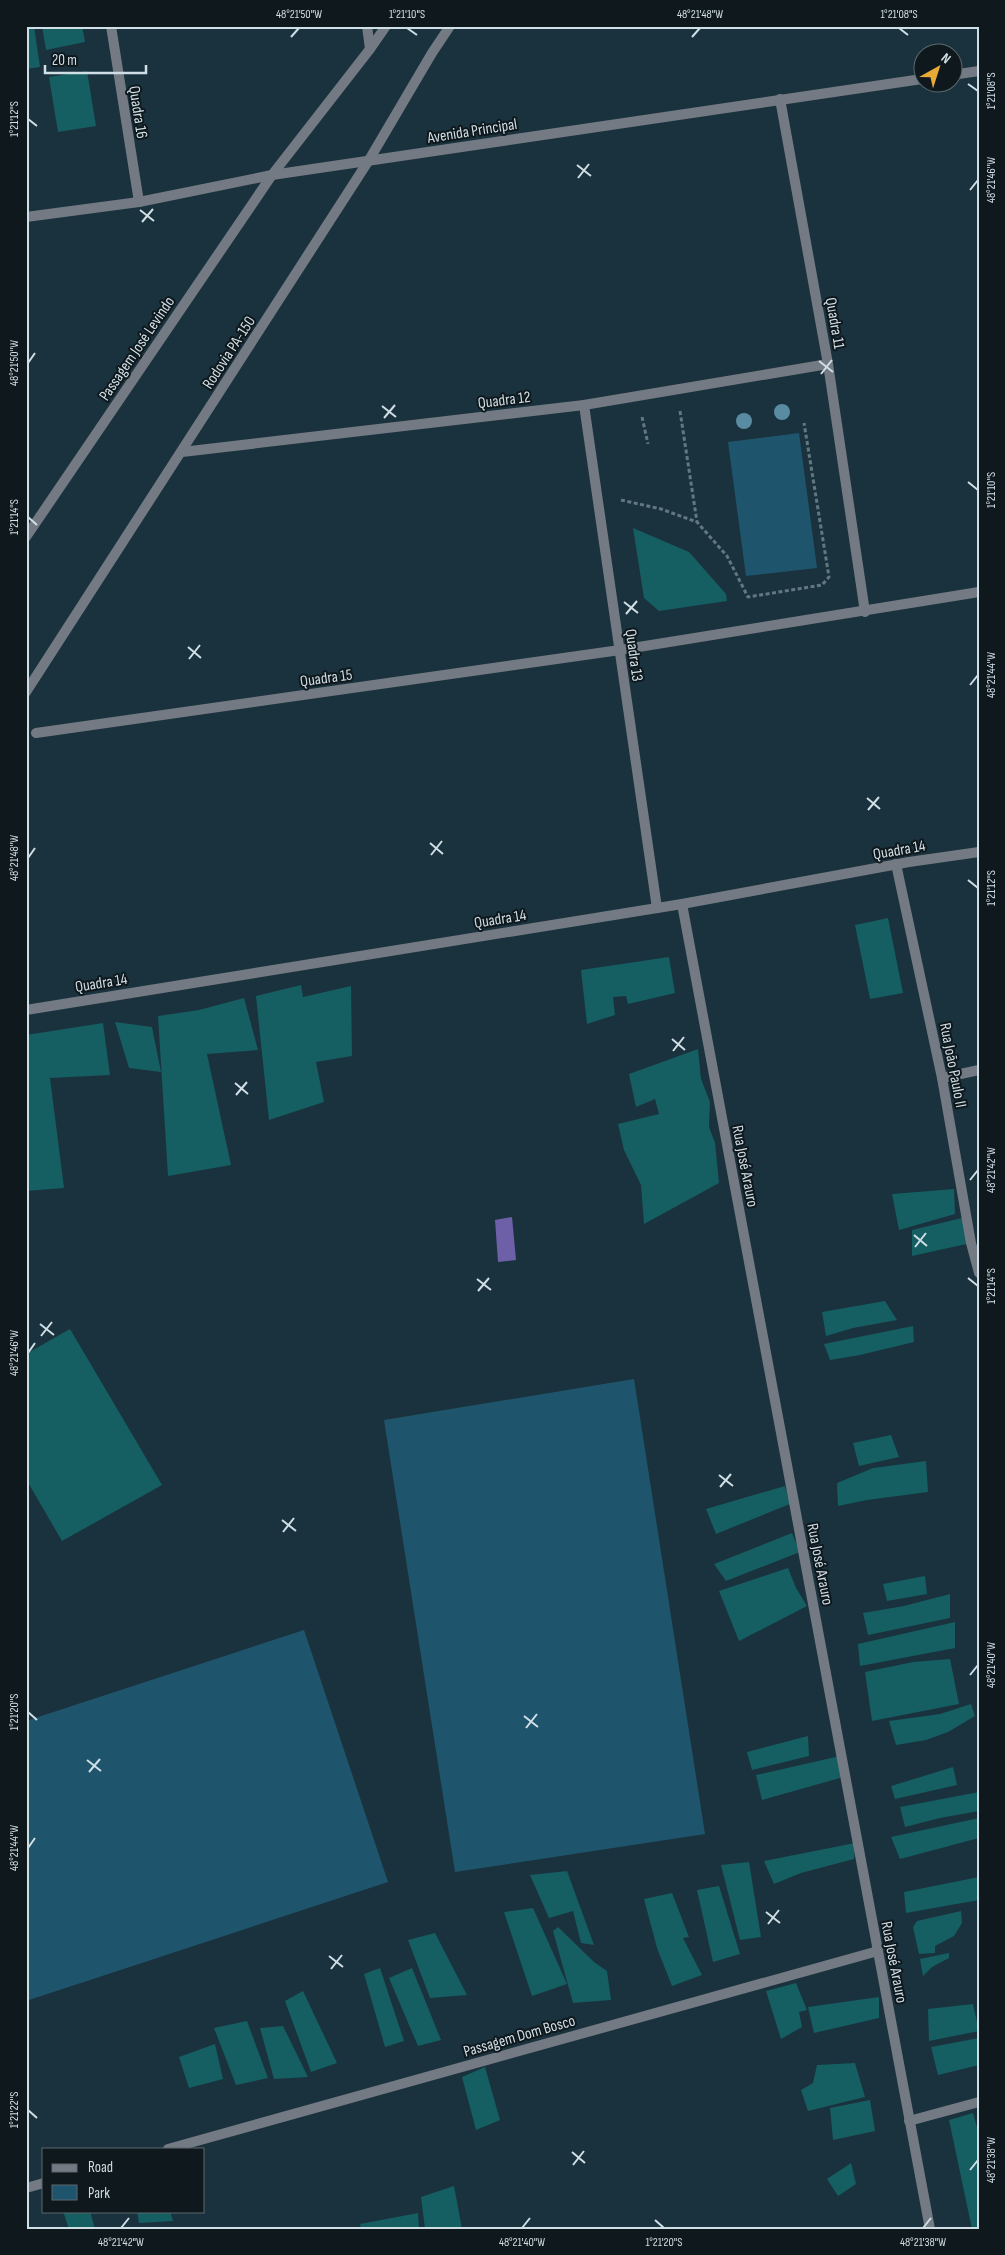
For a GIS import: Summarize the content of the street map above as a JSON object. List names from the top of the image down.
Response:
{
  "streets": {
    "street": [
      "Quadra 16",
      "Avenida Principal",
      "Quadra 11",
      "Passagem José Levindo",
      "Rodovia PA-150",
      "Quadra 12",
      "Quadra 13",
      "Quadra 15",
      "Quadra 14",
      "Rua João Paulo II",
      "Rua José Arauro",
      "Passagem Dom Bosco"
    ]
  },
  "crossings": [
    ["Quadra 16", "Avenida Principal"],
    ["Avenida Principal", "Quadra 11"],
    ["Avenida Principal", "Passagem José Levindo"],
    ["Avenida Principal", "Rodovia PA-150"],
    ["Quadra 11", "Quadra 12"],
    ["Rodovia PA-150", "Quadra 12"],
    ["Quadra 12", "Quadra 13"],
    ["Quadra 13", "Quadra 15"],
    ["Quadra 13", "Quadra 14"],
    ["Quadra 14", "Rua João Paulo II"],
    ["Quadra 14", "Rua José Arauro"],
    ["Rua José Arauro", "Passagem Dom Bosco"]
  ],
  "legend": ["Road", "Park"],
  "scale_bar": "20 m",
  "north": "top right",
  "coordinates": [
    "48°21'50\"W",
    "1°21'10\"S",
    "48°21'48\"W",
    "1°21'08\"S",
    "1°21'12\"S",
    "48°21'46\"W",
    "1°21'14\"S",
    "48°21'44\"W",
    "48°21'42\"W",
    "48°21'40\"W",
    "1°21'20\"S",
    "1°21'22\"S",
    "48°21'38\"W"
  ]
}
